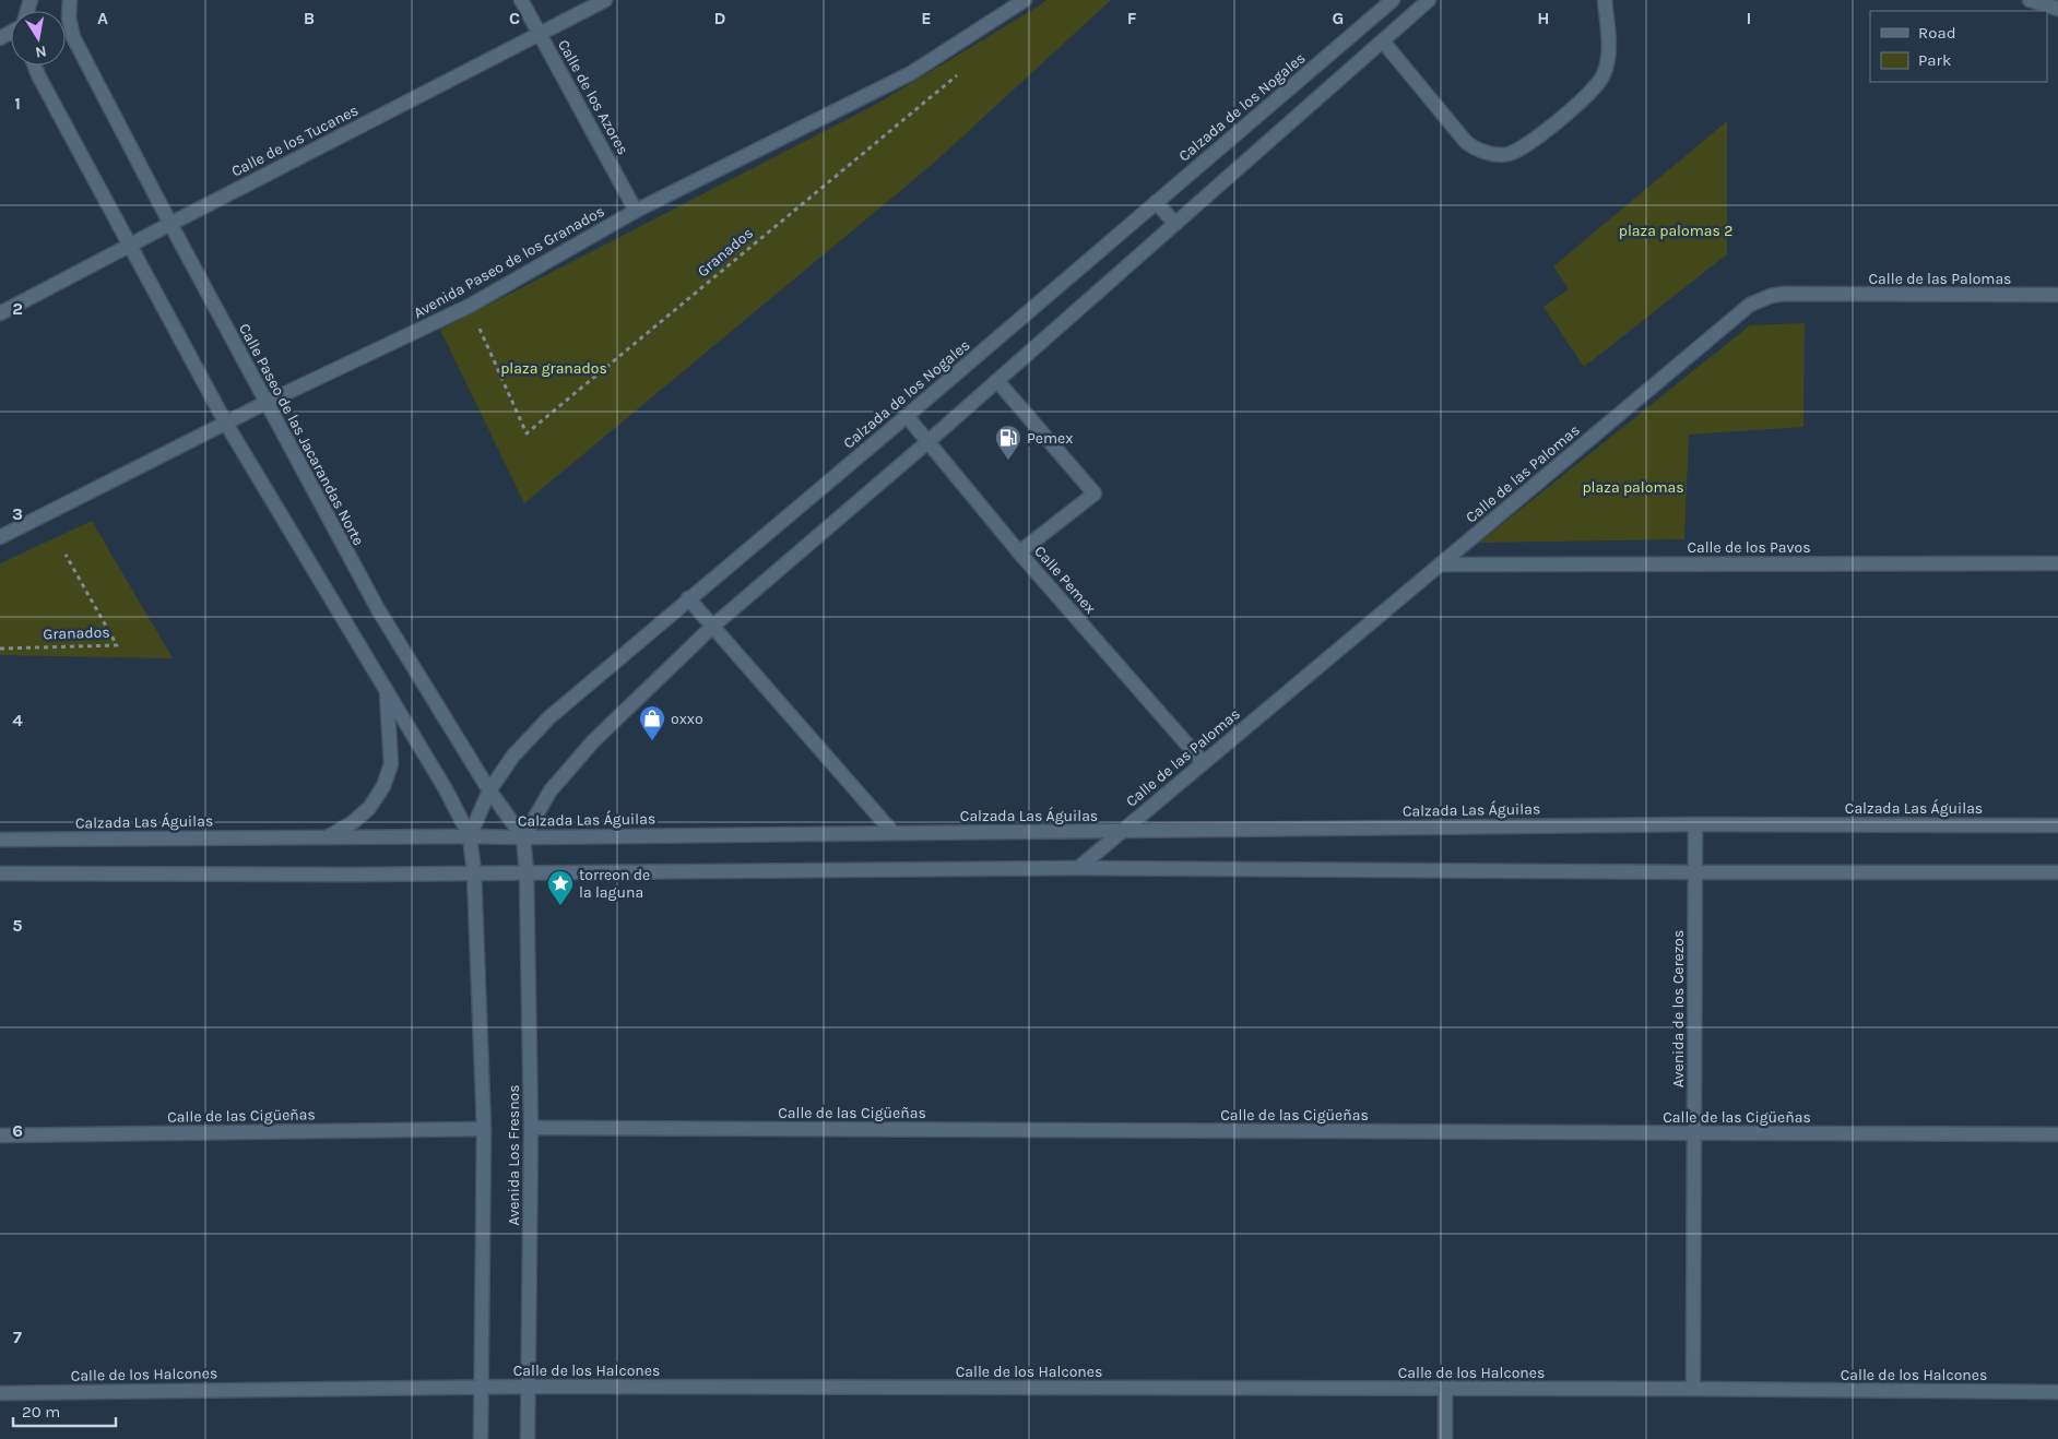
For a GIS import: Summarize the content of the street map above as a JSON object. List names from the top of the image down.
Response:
{
  "streets": {
    "street": [
      "Calle de los Azores",
      "Calzada de los Nogales",
      "Calle de los Tucanes",
      "Avenida Paseo de los Granados",
      "Calle de las Palomas",
      "Calle Paseo de las Jacarandas Norte",
      "Calle de los Pavos",
      "Calle Pemex",
      "Calzada Las Águilas",
      "Avenida de los Cerezos",
      "Calle de las Cigüeñas",
      "Avenida Los Fresnos",
      "Calle de los Halcones"
    ],
    "path": ["Granados"]
  },
  "crossings": [
    ["Calle de los Azores", "Calle de los Tucanes"],
    ["Calle de los Azores", "Avenida Paseo de los Granados"],
    ["Calzada de los Nogales", "Calle Paseo de las Jacarandas Norte"],
    ["Calzada de los Nogales", "Calle Pemex"],
    ["Calzada de los Nogales", "Calzada Las Águilas"],
    ["Calle de los Tucanes", "Calle Paseo de las Jacarandas Norte"],
    ["Granados", "Avenida Paseo de los Granados"],
    ["Avenida Paseo de los Granados", "Calle Paseo de las Jacarandas Norte"],
    ["Calle de las Palomas", "Calle de los Pavos"],
    ["Calle de las Palomas", "Calle Pemex"],
    ["Calle de las Palomas", "Calzada Las Águilas"],
    ["Calle Paseo de las Jacarandas Norte", "Calzada Las Águilas"],
    ["Calzada Las Águilas", "Avenida de los Cerezos"],
    ["Avenida de los Cerezos", "Calle de las Cigüeñas"],
    ["Avenida de los Cerezos", "Calle de los Halcones"],
    ["Calle de las Cigüeñas", "Avenida Los Fresnos"],
    ["Avenida Los Fresnos", "Calle de los Halcones"]
  ],
  "parks": ["plaza palomas 2", "plaza granados", "plaza palomas"],
  "places": {
    "fuel station": ["Pemex"],
    "shop": ["oxxo"],
    "place": ["torreon de la laguna"]
  },
  "legend": ["Road", "Park"],
  "scale_bar": "20 m",
  "north": "bottom",
  "grid": {
    "columns": [
      "A",
      "B",
      "C",
      "D",
      "E",
      "F",
      "G",
      "H",
      "I"
    ],
    "rows": [
      "1",
      "2",
      "3",
      "4",
      "5",
      "6",
      "7"
    ]
  }
}
